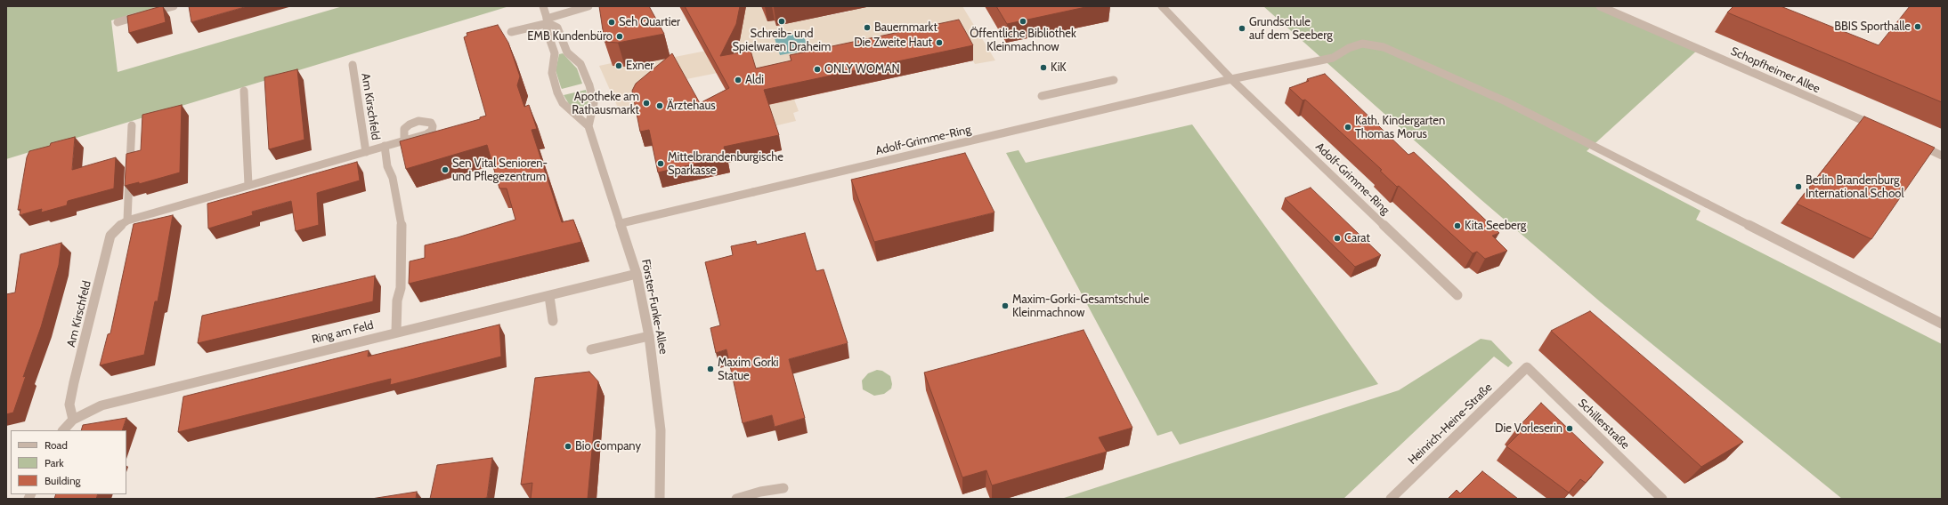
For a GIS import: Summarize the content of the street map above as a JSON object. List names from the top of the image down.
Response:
{
  "streets": {
    "street": [
      "Schopfheimer Allee",
      "Am Kirschfeld",
      "Adolf-Grimme-Ring",
      "Förster-Funke-Allee",
      "Ring am Feld",
      "Heinrich-Heine-Straße",
      "Schillerstraße"
    ]
  },
  "crossings": [
    ["Am Kirschfeld", "Ring am Feld"],
    ["Adolf-Grimme-Ring", "Förster-Funke-Allee"],
    ["Förster-Funke-Allee", "Ring am Feld"],
    ["Heinrich-Heine-Straße", "Schillerstraße"]
  ],
  "places": [
    "Schreib- und Spielwaren Draheim",
    "Öffentliche Bibliothek Kleinmachnow",
    "Seh Quartier",
    "BBIS Sporthalle",
    "Bauernmarkt",
    "Grundschule auf dem Seeberg",
    "EMB Kundenbüro",
    "Die Zweite Haut",
    "Exner",
    "KiK",
    "ONLY WOMAN",
    "Aldi",
    "Apotheke am Rathausmarkt",
    "Ärztehaus",
    "Kath. Kindergarten Thomas Morus",
    "Mittelbrandenburgische Sparkasse",
    "Sen Vital Senioren- und Pflegezentrum",
    "Berlin Brandenburg International School",
    "Kita Seeberg",
    "Carat",
    "Maxim-Gorki-Gesamtschule Kleinmachnow",
    "Maxim Gorki Statue",
    "Die Vorleserin",
    "Bio Company"
  ],
  "legend": ["Road", "Park", "Building"]
}
